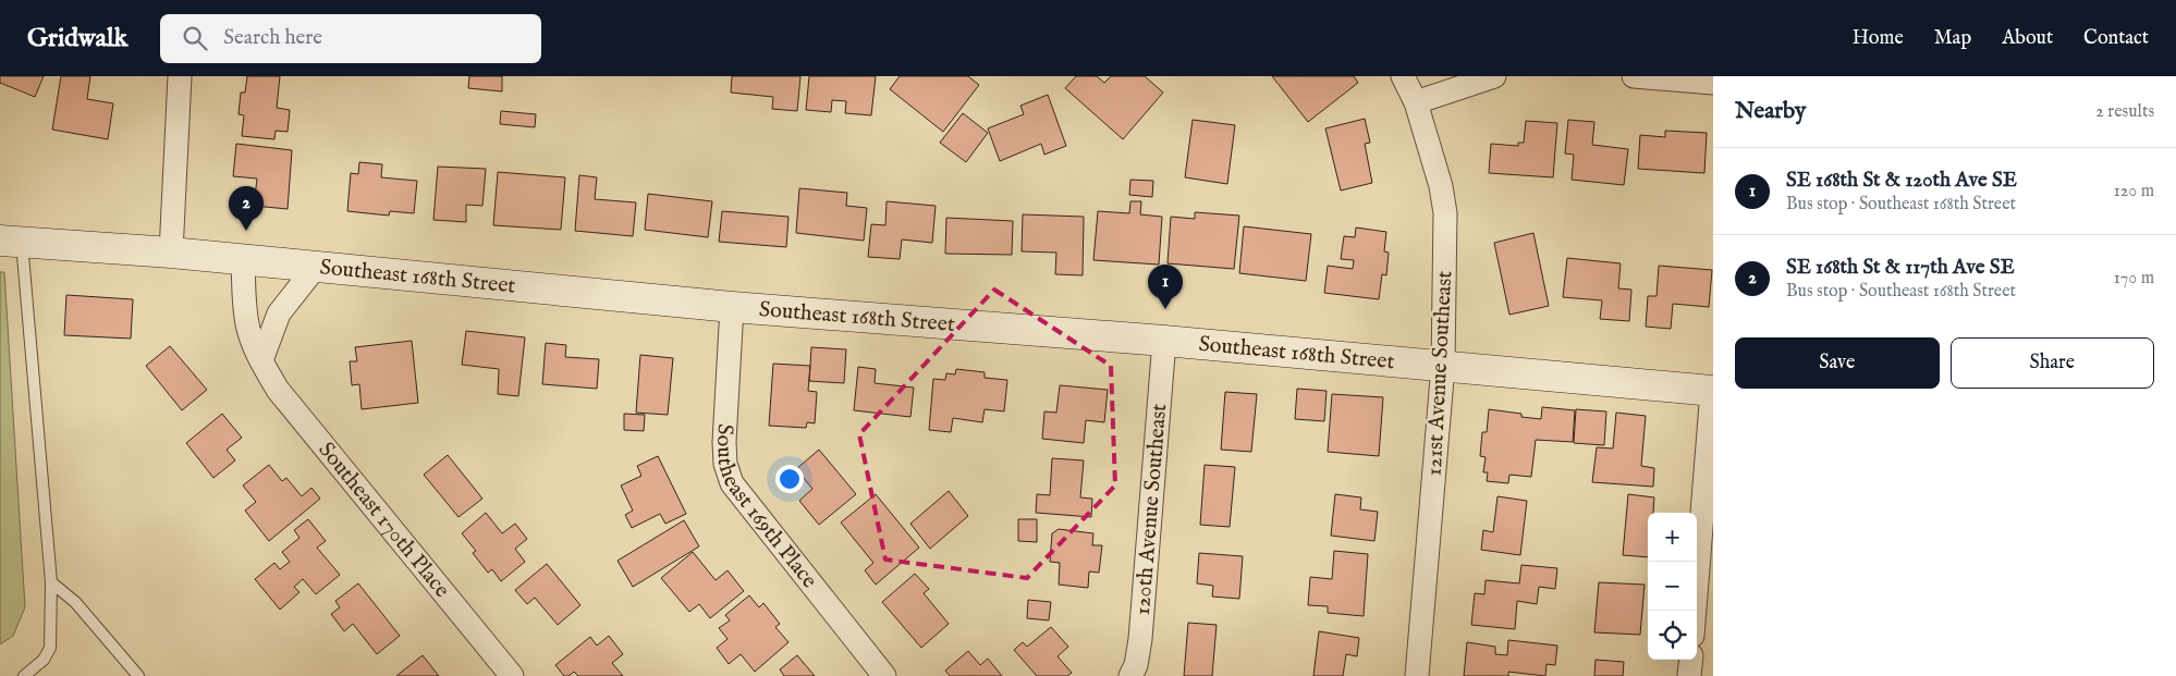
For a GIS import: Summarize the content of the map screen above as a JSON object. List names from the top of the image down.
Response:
{
  "streets": {
    "street": [
      "Southeast 168th Street",
      "121st Avenue Southeast",
      "Southeast 169th Place",
      "120th Avenue Southeast",
      "Southeast 170th Place"
    ]
  },
  "crossings": [
    ["Southeast 168th Street", "121st Avenue Southeast"],
    ["Southeast 168th Street", "Southeast 169th Place"],
    ["Southeast 168th Street", "120th Avenue Southeast"],
    ["Southeast 168th Street", "Southeast 170th Place"]
  ],
  "page": {
    "header": "Gridwalk",
    "search": "Search here",
    "nav": [
      "Home",
      "Map",
      "About",
      "Contact"
    ],
    "heading": ["Nearby", "2 results"],
    "list": [
      {
        "mark": "1",
        "name": "SE 168th St & 120th Ave SE",
        "note": "Bus stop · Southeast 168th Street",
        "value": "120 m"
      },
      {
        "mark": "2",
        "name": "SE 168th St & 117th Ave SE",
        "note": "Bus stop · Southeast 168th Street",
        "value": "170 m"
      }
    ],
    "pins": ["2", "1"],
    "buttons": ["Save", "Share"],
    "map_buttons": ["+", "−"]
  }
}
